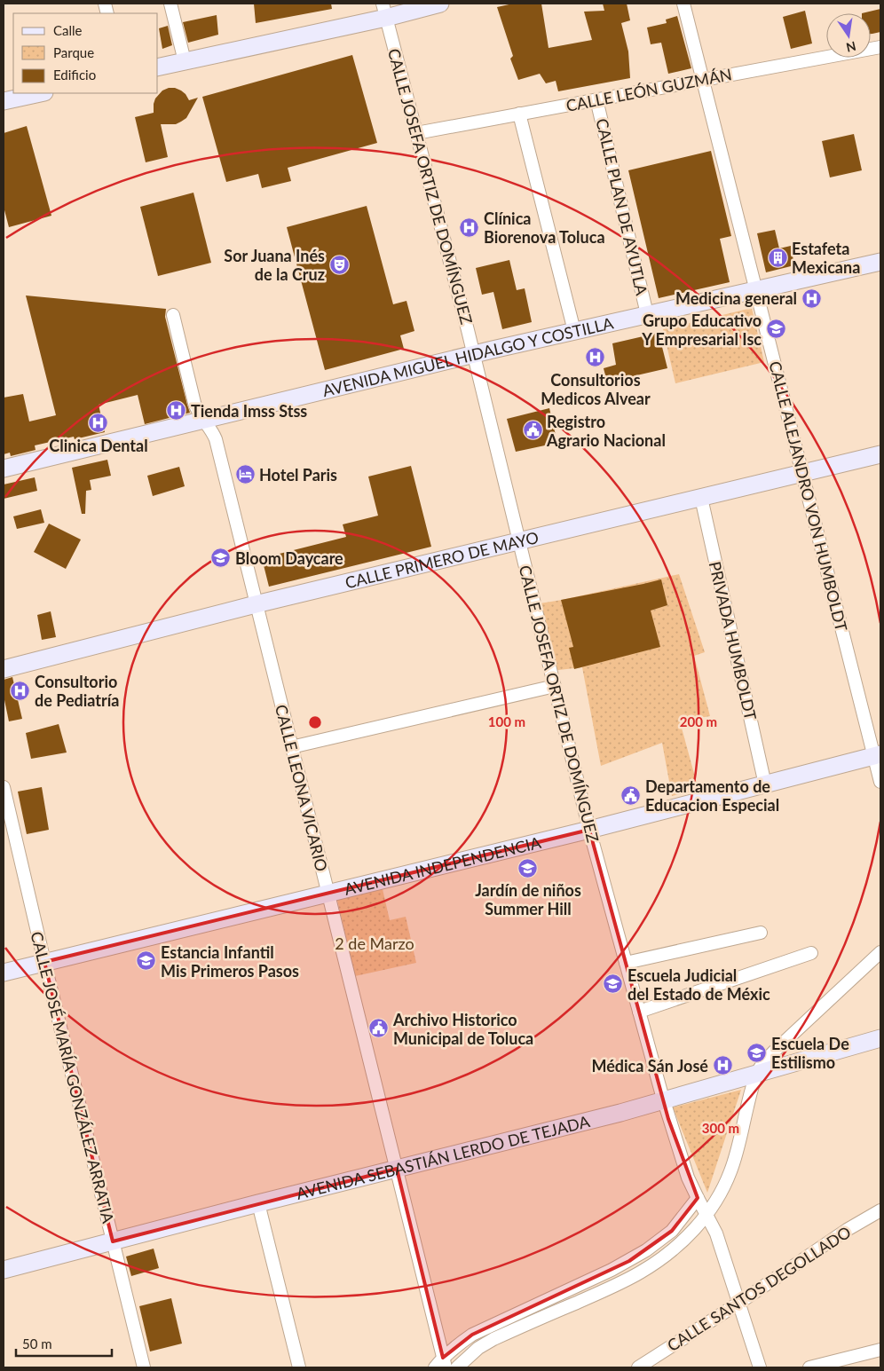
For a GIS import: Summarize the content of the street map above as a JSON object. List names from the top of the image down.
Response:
{
  "streets": {
    "main road": [
      "AVENIDA MIGUEL HIDALGO Y COSTILLA",
      "CALLE PRIMERO DE MAYO",
      "AVENIDA INDEPENDENCIA",
      "AVENIDA SEBASTIÁN LERDO DE TEJADA"
    ],
    "street": [
      "CALLE LEÓN GUZMÁN",
      "CALLE JOSEFA ORTIZ DE DOMÍNGUEZ",
      "CALLE PLAN DE AYUTLA",
      "CALLE ALEJANDRO VON HUMBOLDT",
      "PRIVADA HUMBOLDT",
      "CALLE LEONA VICARIO",
      "CALLE JOSÉ MARÍA GONZÁLEZ ARRATIA",
      "CALLE SANTOS DEGOLLADO"
    ]
  },
  "crossings": [
    ["CALLE LEÓN GUZMÁN", "CALLE JOSEFA ORTIZ DE DOMÍNGUEZ"],
    ["CALLE LEÓN GUZMÁN", "CALLE PLAN DE AYUTLA"],
    ["CALLE LEÓN GUZMÁN", "CALLE ALEJANDRO VON HUMBOLDT"],
    ["CALLE JOSEFA ORTIZ DE DOMÍNGUEZ", "AVENIDA MIGUEL HIDALGO Y COSTILLA"],
    ["CALLE JOSEFA ORTIZ DE DOMÍNGUEZ", "CALLE PRIMERO DE MAYO"],
    ["CALLE JOSEFA ORTIZ DE DOMÍNGUEZ", "AVENIDA INDEPENDENCIA"],
    ["CALLE JOSEFA ORTIZ DE DOMÍNGUEZ", "AVENIDA SEBASTIÁN LERDO DE TEJADA"],
    ["CALLE JOSEFA ORTIZ DE DOMÍNGUEZ", "CALLE SANTOS DEGOLLADO"],
    ["CALLE PLAN DE AYUTLA", "AVENIDA MIGUEL HIDALGO Y COSTILLA"],
    ["AVENIDA MIGUEL HIDALGO Y COSTILLA", "CALLE ALEJANDRO VON HUMBOLDT"],
    ["AVENIDA MIGUEL HIDALGO Y COSTILLA", "CALLE LEONA VICARIO"],
    ["CALLE ALEJANDRO VON HUMBOLDT", "CALLE PRIMERO DE MAYO"],
    ["CALLE ALEJANDRO VON HUMBOLDT", "AVENIDA INDEPENDENCIA"],
    ["CALLE PRIMERO DE MAYO", "PRIVADA HUMBOLDT"],
    ["CALLE PRIMERO DE MAYO", "CALLE LEONA VICARIO"],
    ["PRIVADA HUMBOLDT", "AVENIDA INDEPENDENCIA"],
    ["CALLE LEONA VICARIO", "AVENIDA INDEPENDENCIA"],
    ["CALLE LEONA VICARIO", "AVENIDA SEBASTIÁN LERDO DE TEJADA"],
    ["AVENIDA INDEPENDENCIA", "CALLE JOSÉ MARÍA GONZÁLEZ ARRATIA"],
    ["CALLE JOSÉ MARÍA GONZÁLEZ ARRATIA", "AVENIDA SEBASTIÁN LERDO DE TEJADA"]
  ],
  "parks": ["2 de Marzo"],
  "places": {
    "hospital": [
      "Clínica Biorenova Toluca",
      "Medicina general",
      "Consultorios Medicos Alvear",
      "Tienda Imss Stss",
      "Clinica Dental",
      "Consultorio de Pediatría",
      "Médica Sán José"
    ],
    "building": ["Estafeta Mexicana"],
    "theatre": ["Sor Juana Inés de la Cruz"],
    "school or university": [
      "Grupo Educativo Y Empresarial Isc",
      "Bloom Daycare",
      "Jardín de niños Summer Hill",
      "Estancia Infantil Mis Primeros Pasos",
      "Escuela Judicial del Estado de Méxic",
      "Escuela De Estilismo"
    ],
    "public building": ["Registro Agrario Nacional", "Departamento de Educacion Especial", "Archivo Historico Municipal de Toluca"],
    "hotel": ["Hotel Paris"]
  },
  "legend": ["Calle", "Parque", "Edificio"],
  "scale_bar": "50 m",
  "north": "bottom",
  "rings": ["100 m", "200 m", "300 m"]
}
